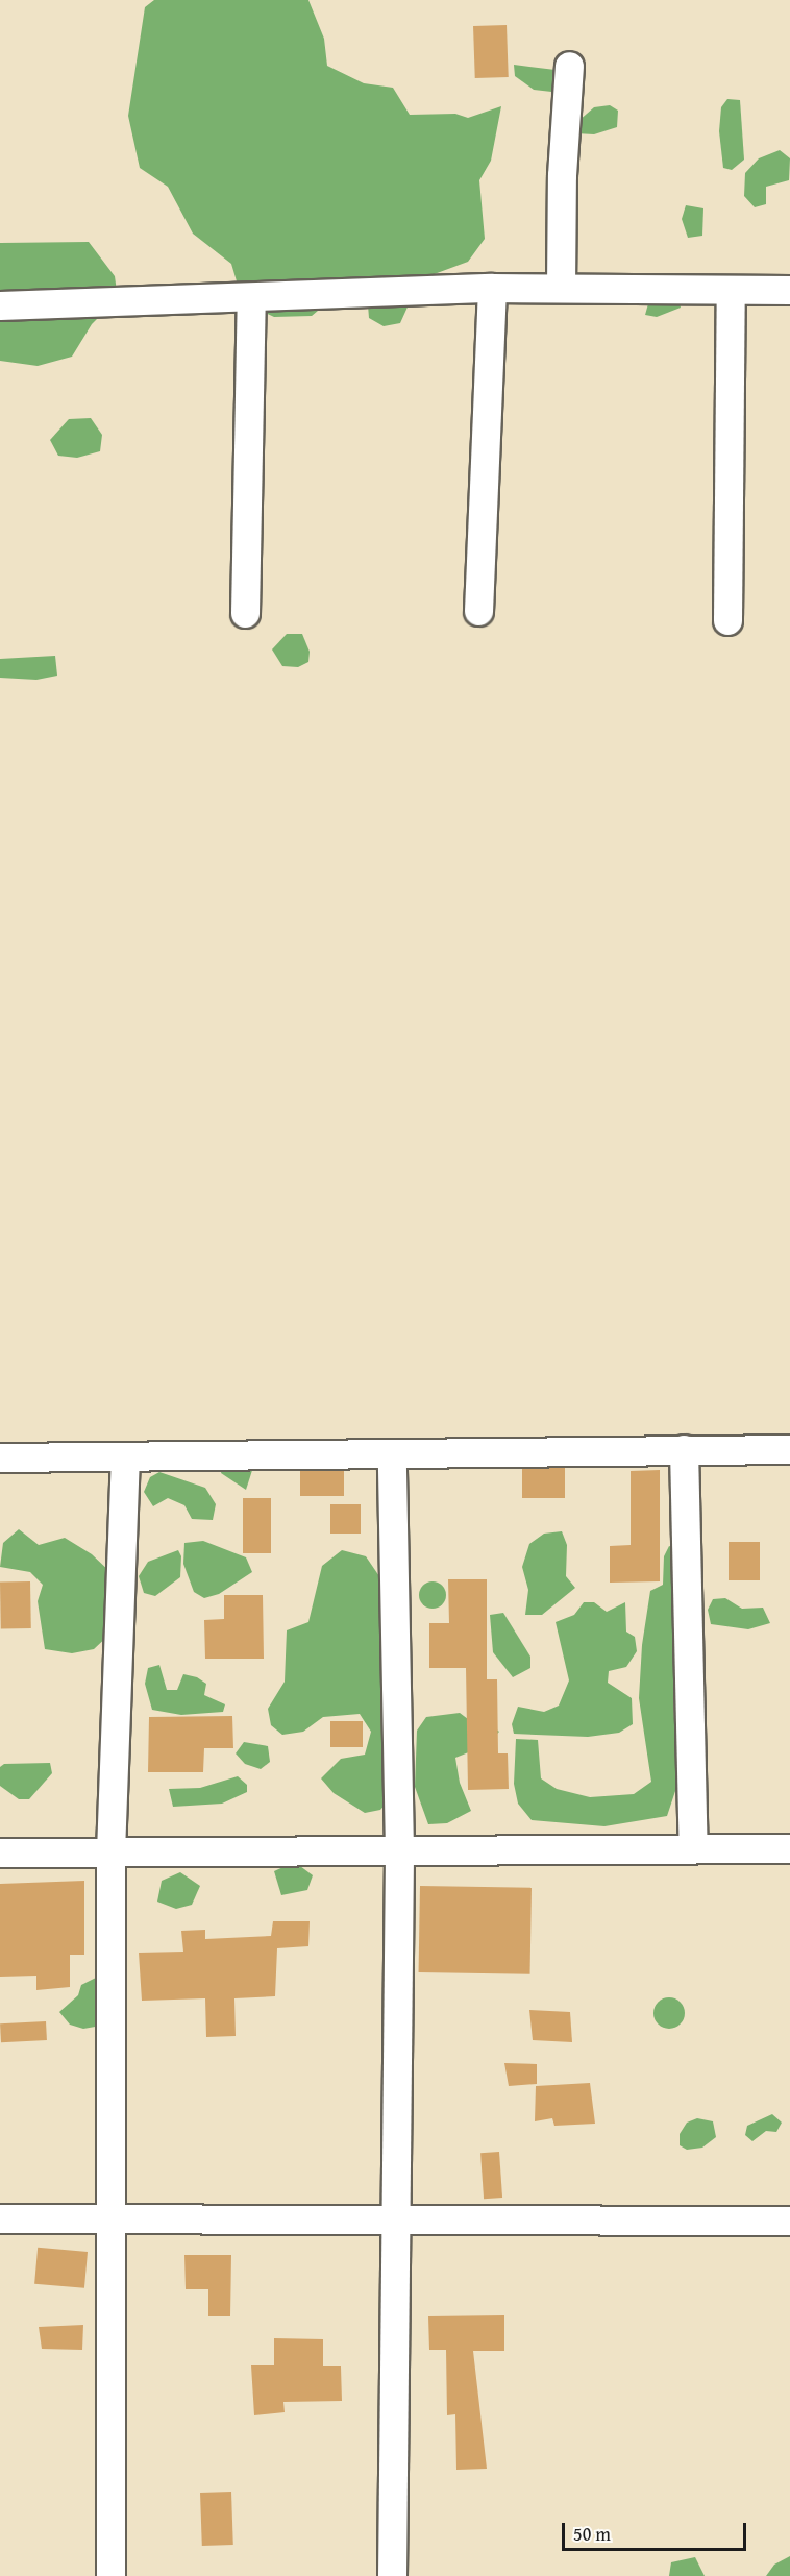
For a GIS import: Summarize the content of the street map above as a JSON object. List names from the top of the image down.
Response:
{
  "scale_bar": "50 m"
}
